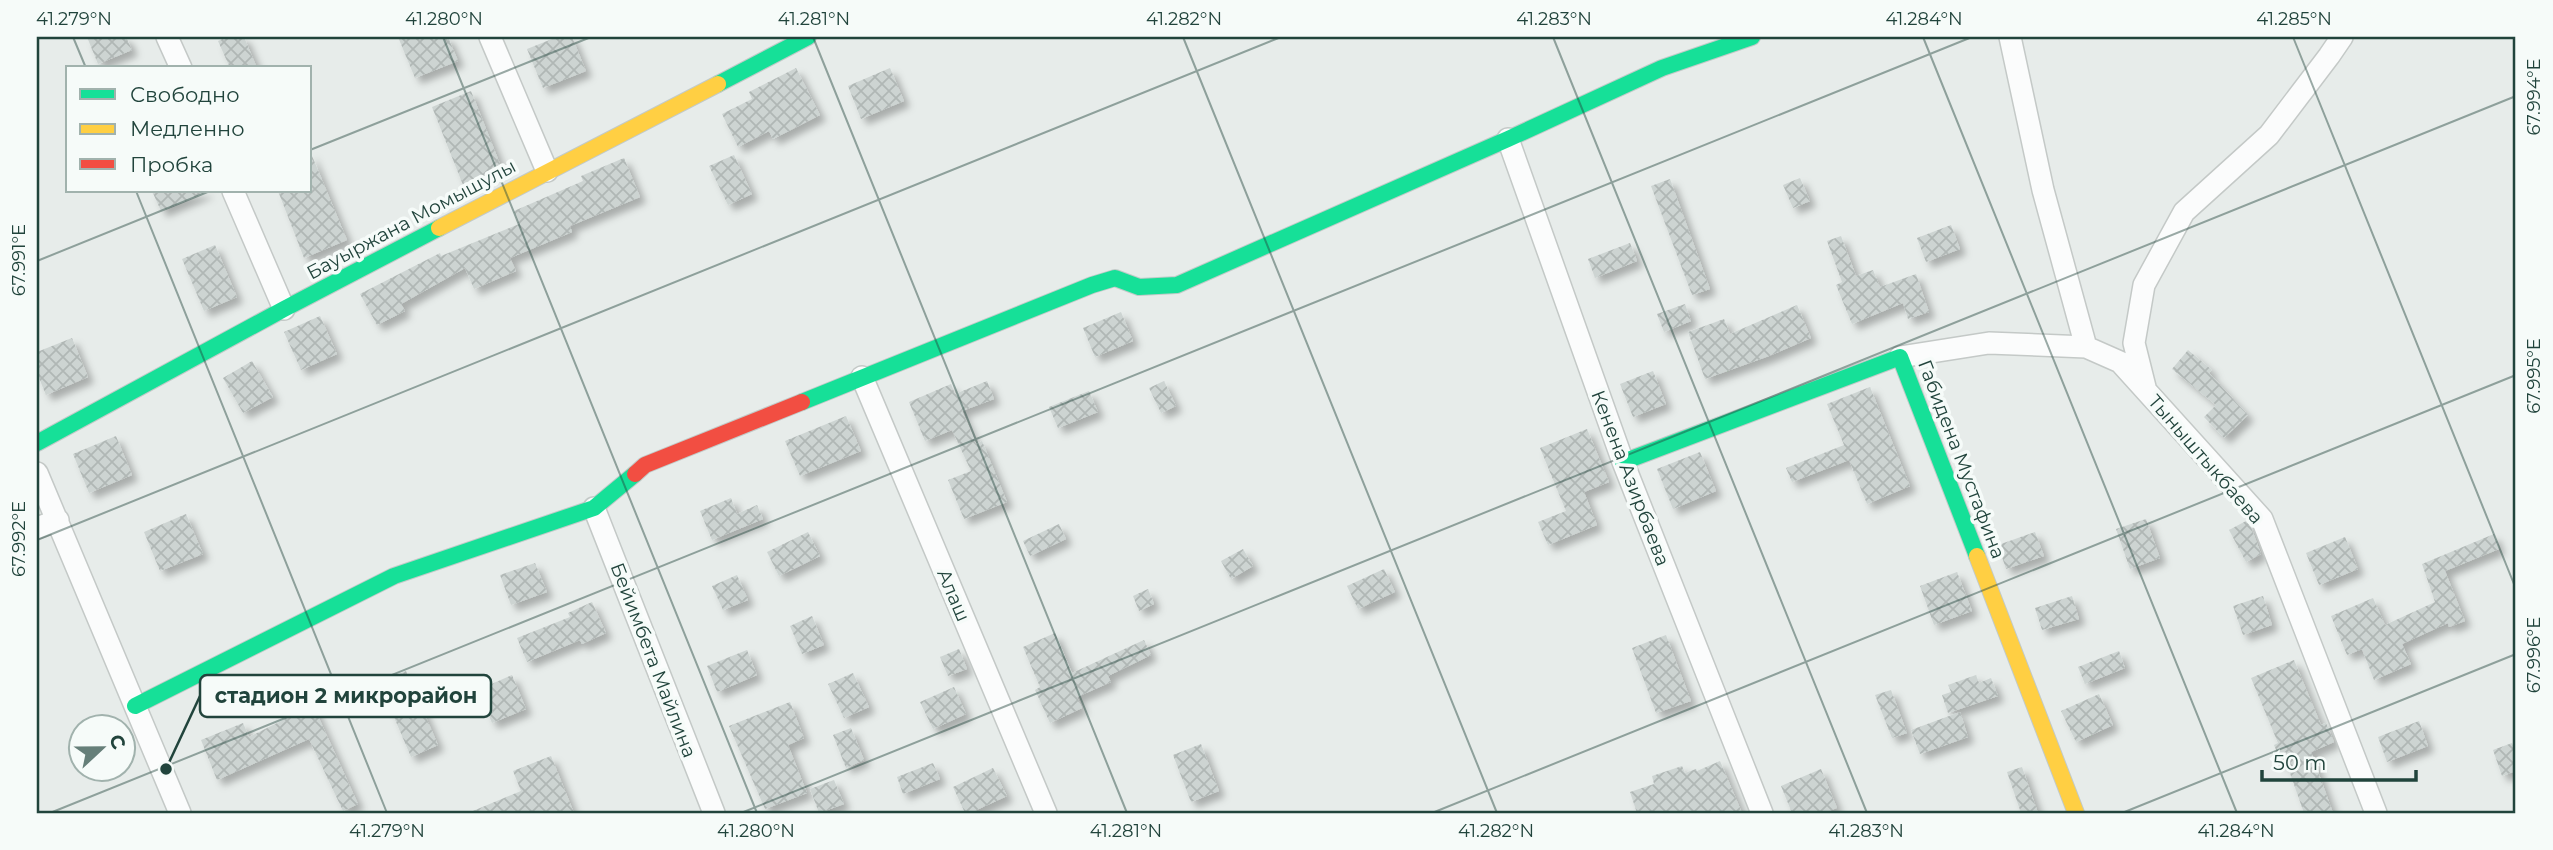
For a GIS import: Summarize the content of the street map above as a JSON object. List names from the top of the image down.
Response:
{
  "streets": {
    "street": [
      "Бауыржана Момышулы",
      "Габидена Мустафина",
      "Тыныштыкбаева",
      "Кенена Азирбаева",
      "Алаш",
      "Бейимбета Майлина"
    ]
  },
  "crossings": [
    ["Габидена Мустафина", "Тыныштыкбаева"],
    ["Габидена Мустафина", "Кенена Азирбаева"]
  ],
  "places": ["стадион 2 микрорайон"],
  "legend": ["Свободно", "Медленно", "Пробка"],
  "scale_bar": "50 m",
  "north": "right",
  "coordinates": [
    "41.279°N",
    "41.280°N",
    "41.281°N",
    "41.282°N",
    "41.283°N",
    "41.284°N",
    "41.285°N",
    "67.994°E",
    "67.991°E",
    "67.995°E",
    "67.992°E",
    "67.996°E"
  ]
}
